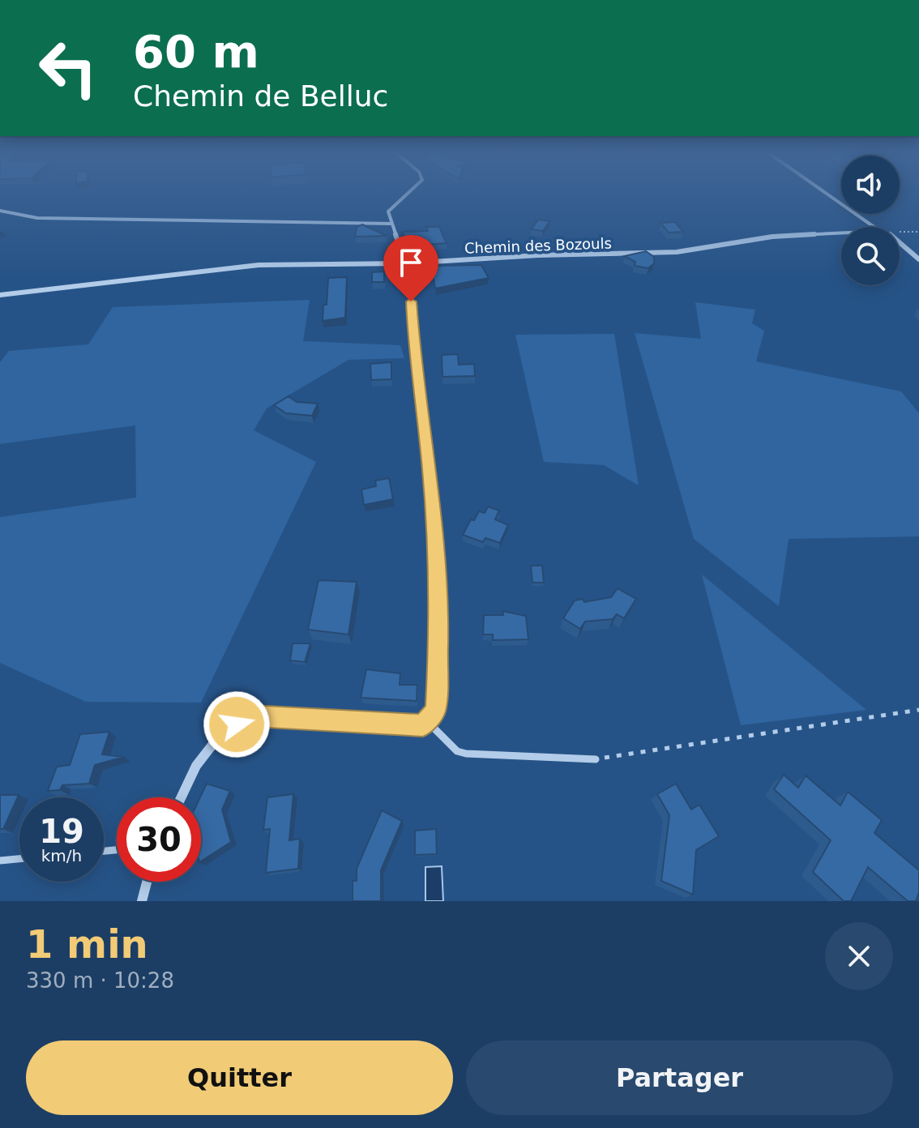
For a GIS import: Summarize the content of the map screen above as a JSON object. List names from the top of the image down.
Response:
{
  "streets": {
    "street": ["Chemin des Bozouls"]
  },
  "page": {
    "turn": ["60 m", "Chemin de Belluc"],
    "speed": "19 km/h",
    "limit": "30",
    "heading": ["1 min", "330 m · 10:28"],
    "buttons": ["Quitter", "Partager"]
  }
}
